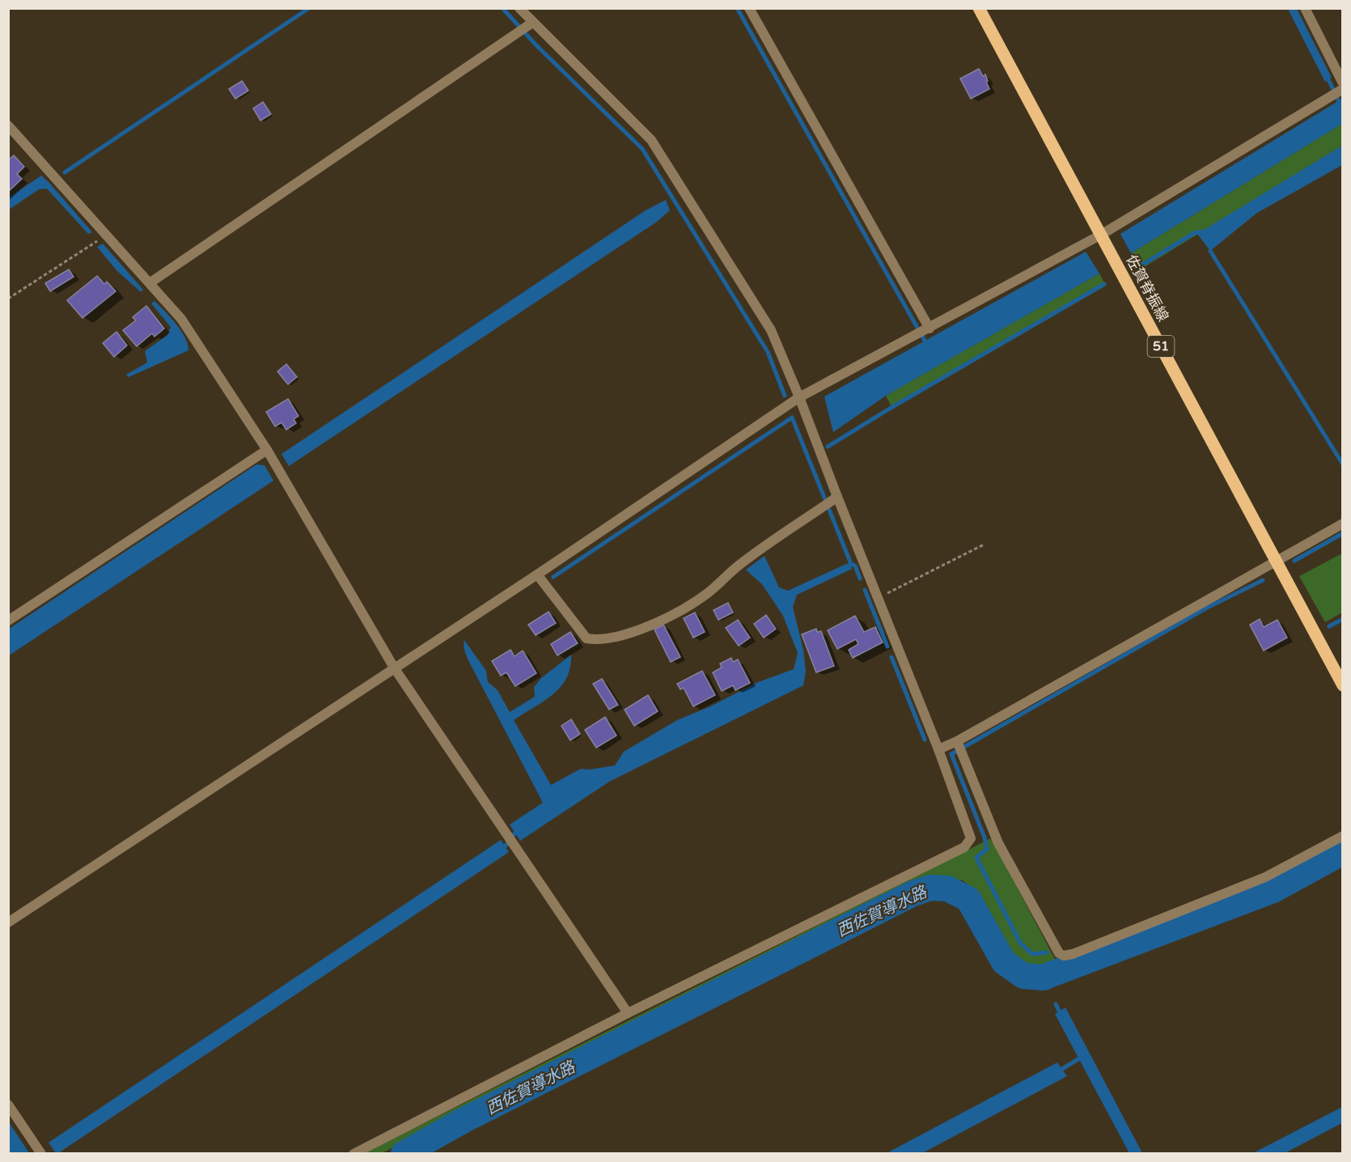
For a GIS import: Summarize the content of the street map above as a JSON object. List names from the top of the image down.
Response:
{
  "streets": {
    "main road": ["佐賀脊振線", "51"]
  },
  "water": ["西佐賀導水路"]
}
